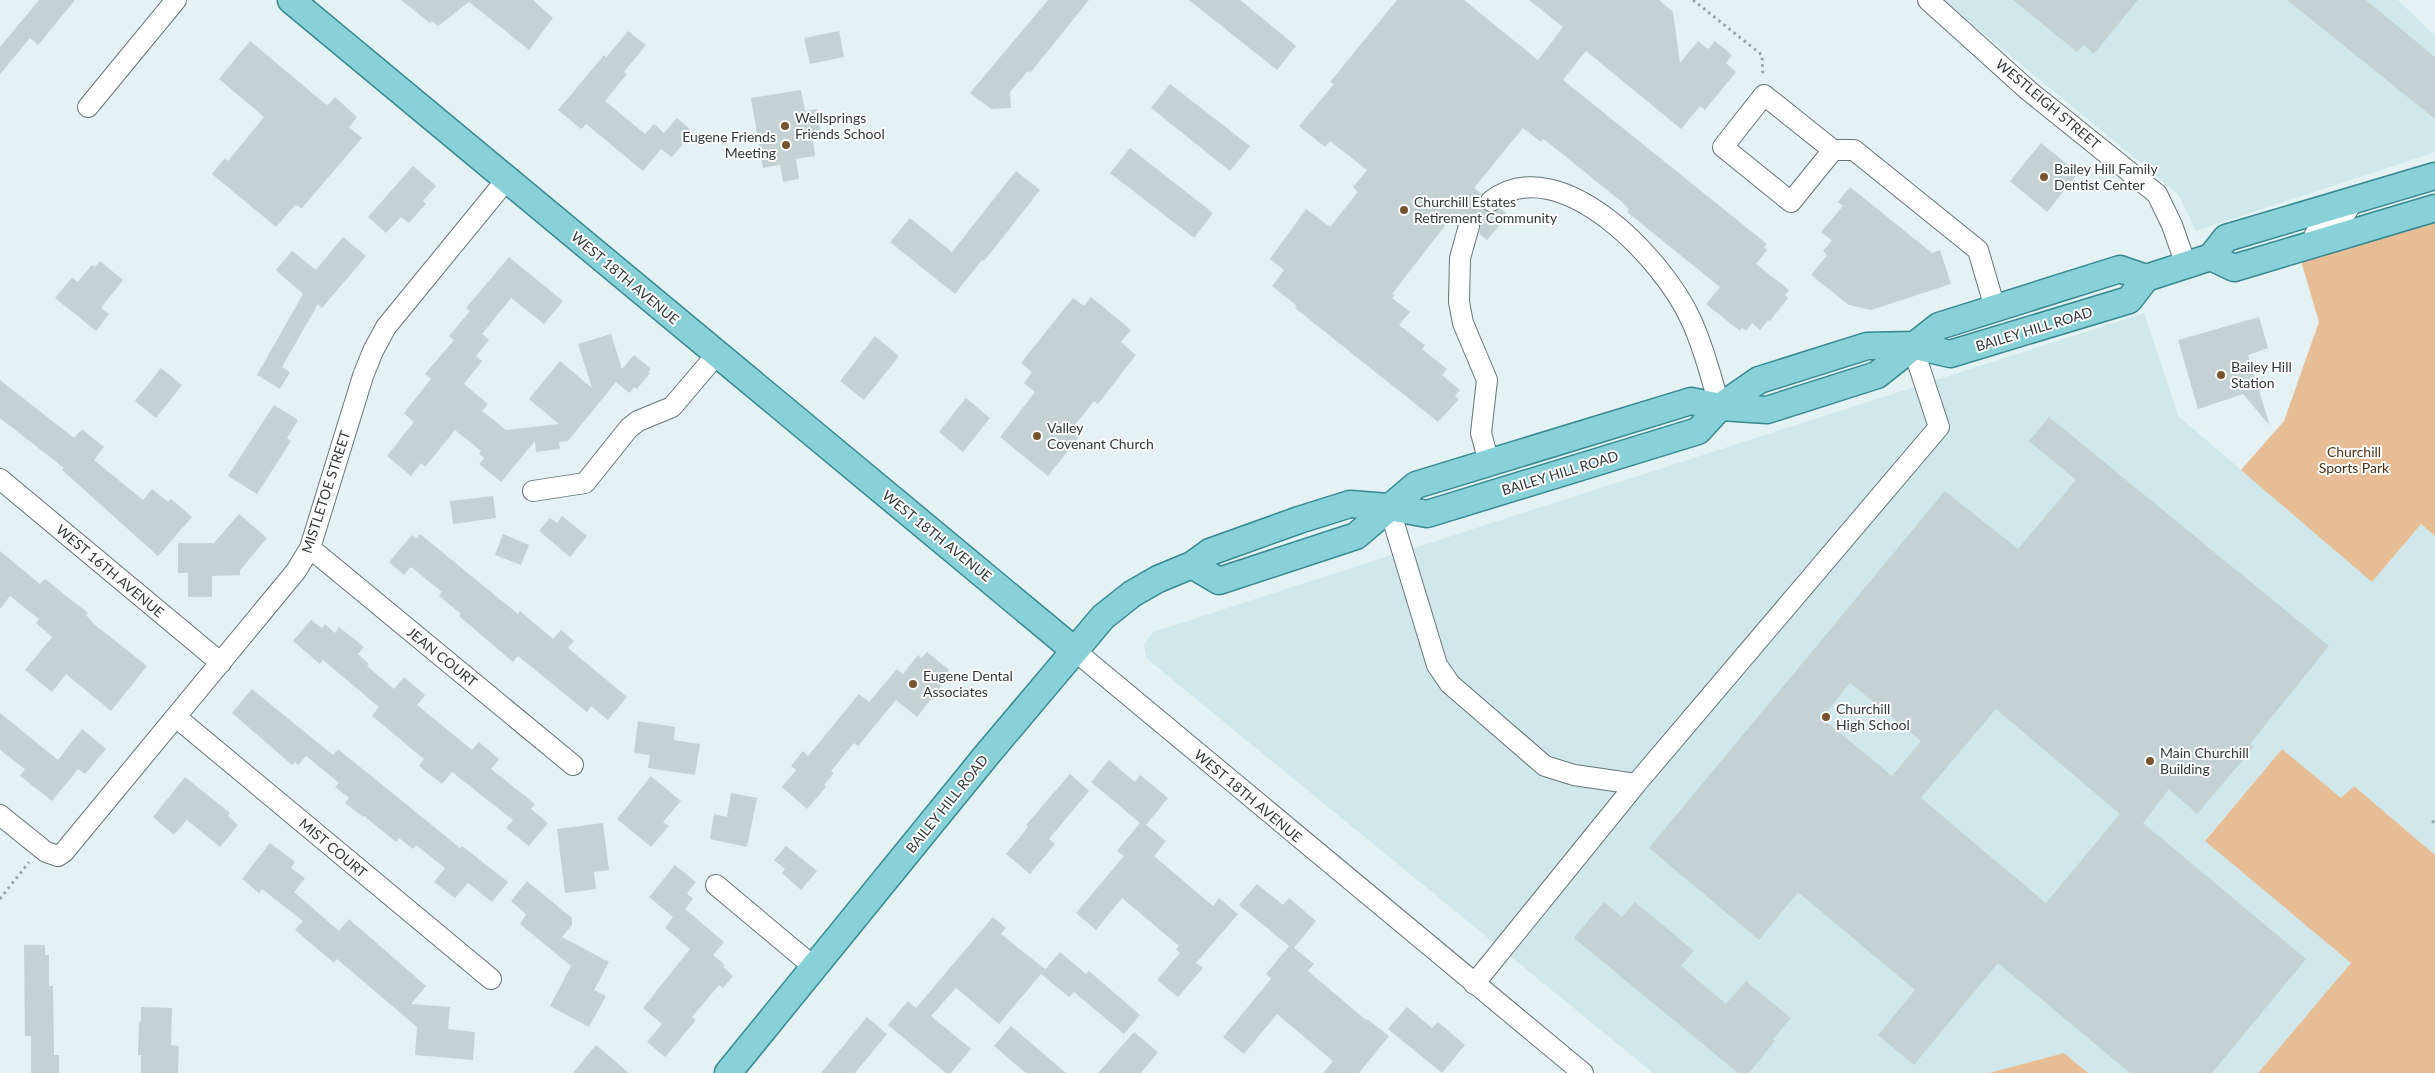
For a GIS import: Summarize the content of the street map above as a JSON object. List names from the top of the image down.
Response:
{
  "streets": {
    "main road": ["WEST 18TH AVENUE", "BAILEY HILL ROAD"],
    "street": [
      "WESTLEIGH STREET",
      "MISTLETOE STREET",
      "WEST 16TH AVENUE",
      "JEAN COURT",
      "MIST COURT"
    ]
  },
  "crossings": [
    ["WEST 18TH AVENUE", "BAILEY HILL ROAD"],
    ["WEST 18TH AVENUE", "MISTLETOE STREET"],
    ["MISTLETOE STREET", "WEST 16TH AVENUE"],
    ["MISTLETOE STREET", "JEAN COURT"],
    ["MISTLETOE STREET", "MIST COURT"]
  ],
  "parks": ["Churchill Sports Park"],
  "places": [
    "Wellsprings Friends School",
    "Eugene Friends Meeting",
    "Bailey Hill Family Dentist Center",
    "Churchill Estates Retirement Community",
    "Bailey Hill Station",
    "Valley Covenant Church",
    "Eugene Dental Associates",
    "Churchill High School",
    "Main Churchill Building"
  ]
}
